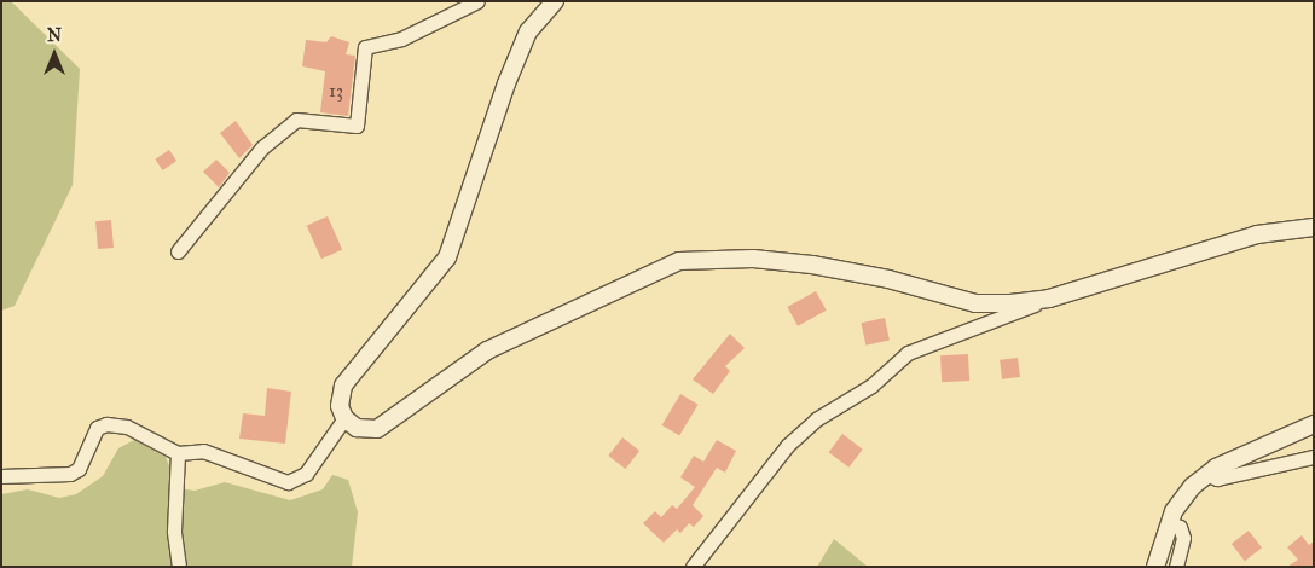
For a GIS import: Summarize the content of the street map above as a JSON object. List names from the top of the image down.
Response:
{
  "house_numbers": ["13"],
  "north": "top"
}
